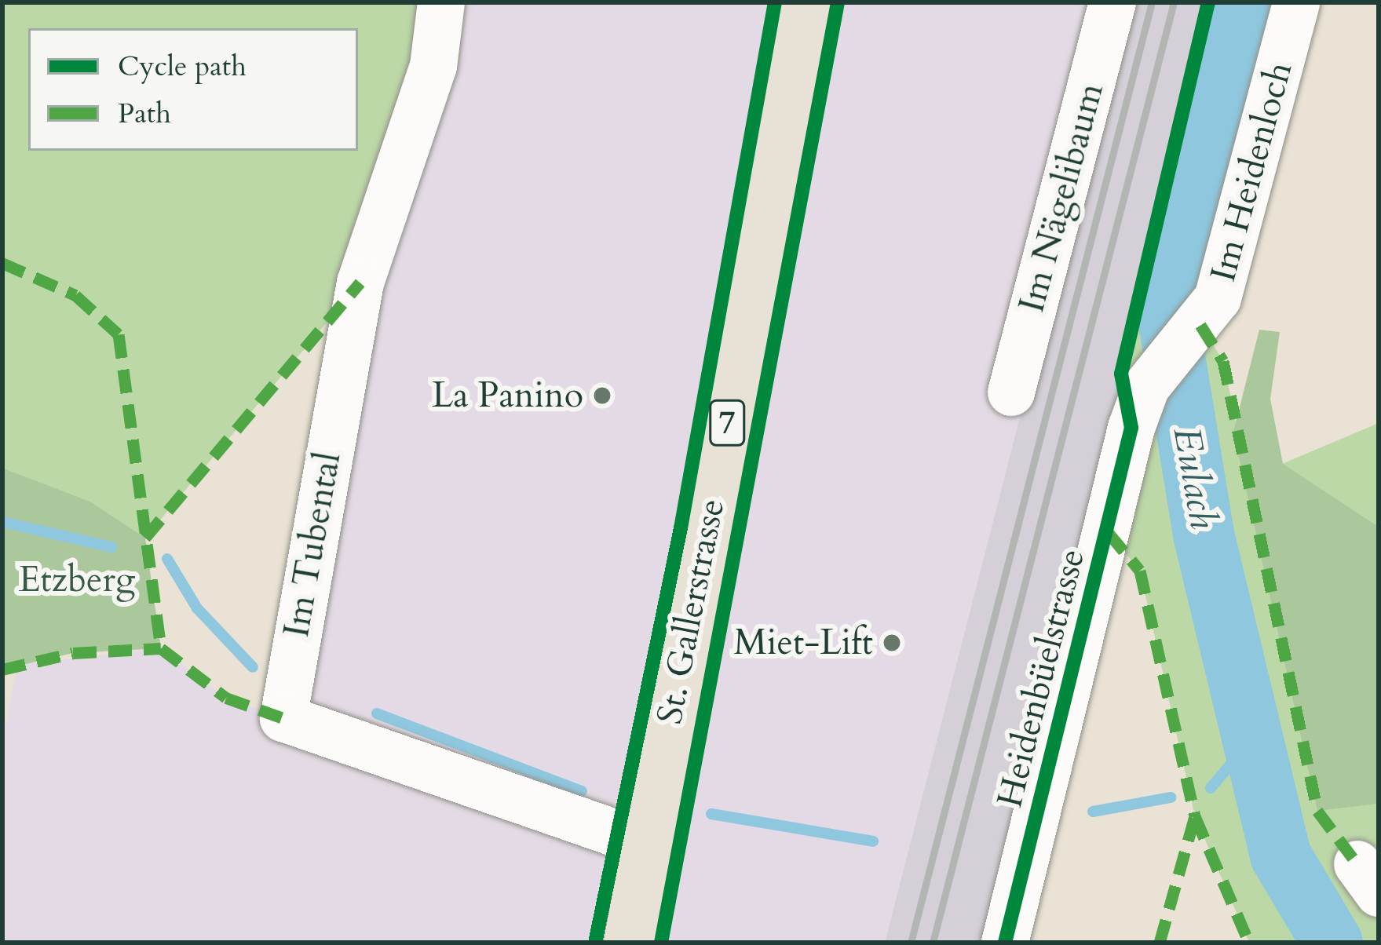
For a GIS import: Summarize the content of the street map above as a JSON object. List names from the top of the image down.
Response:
{
  "streets": {
    "main road": ["7", "St. Gallerstrasse"],
    "street": [
      "Im Heidenloch",
      "Im Nägelibaum",
      "Im Tubental",
      "Heidenbüelstrasse"
    ]
  },
  "crossings": [
    ["Im Heidenloch", "Heidenbüelstrasse"],
    ["Im Tubental", "St. Gallerstrasse"]
  ],
  "water": ["Eulach"],
  "parks": ["Etzberg"],
  "places": ["La Panino", "Miet-Lift"],
  "legend": ["Cycle path", "Path"]
}
